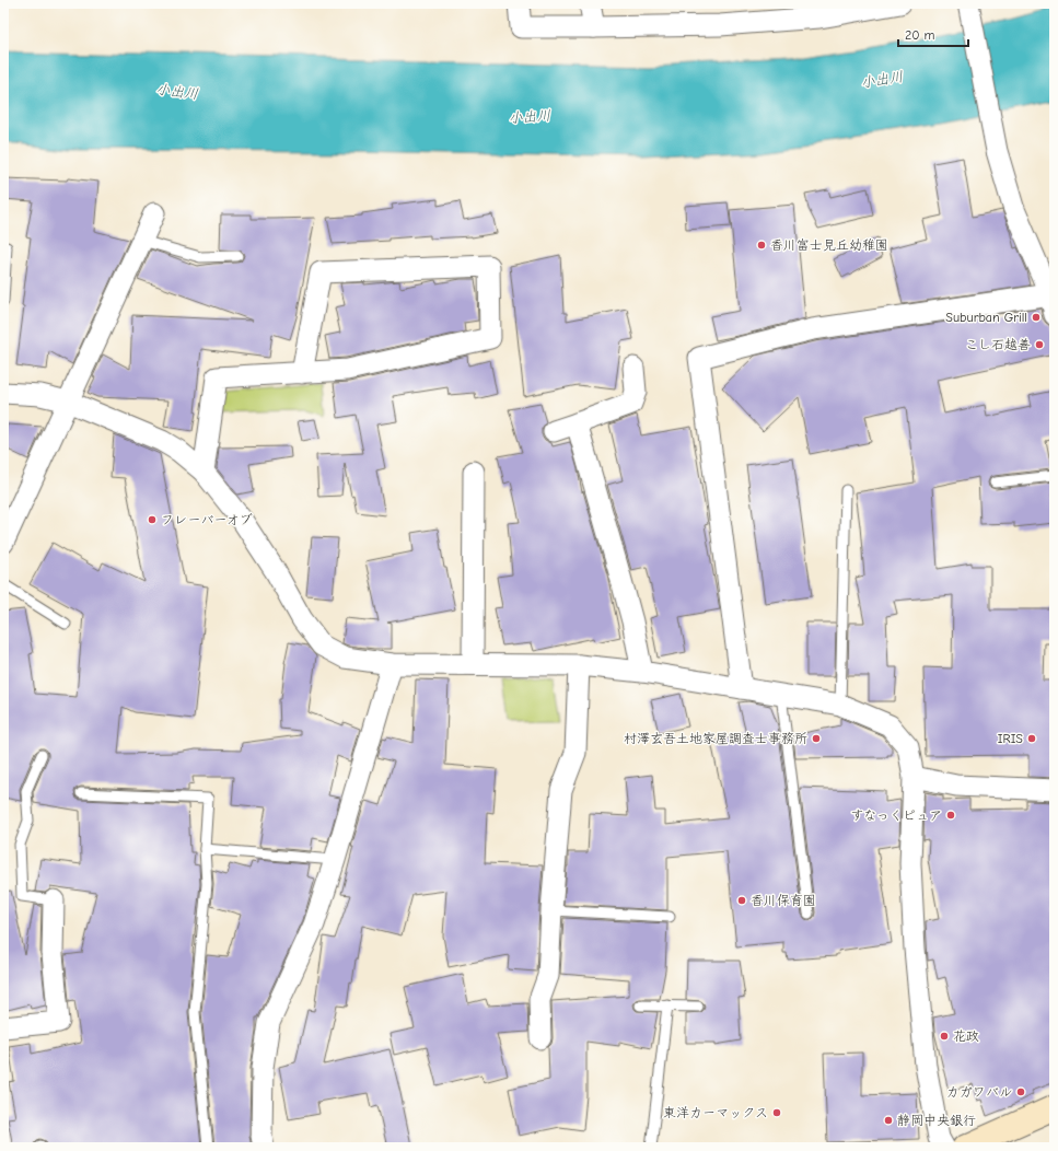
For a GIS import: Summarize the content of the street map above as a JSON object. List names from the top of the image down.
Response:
{
  "water": ["小出川"],
  "places": [
    "香川富士見丘幼稚園",
    "Suburban Grill",
    "こし石越善",
    "フレーバーオブ",
    "村澤玄吾土地家屋調査士事務所",
    "IRIS",
    "すなっくピュア",
    "香川保育園",
    "花政",
    "カガワバル",
    "東洋カーマックス",
    "静岡中央銀行"
  ],
  "scale_bar": "20 m"
}
